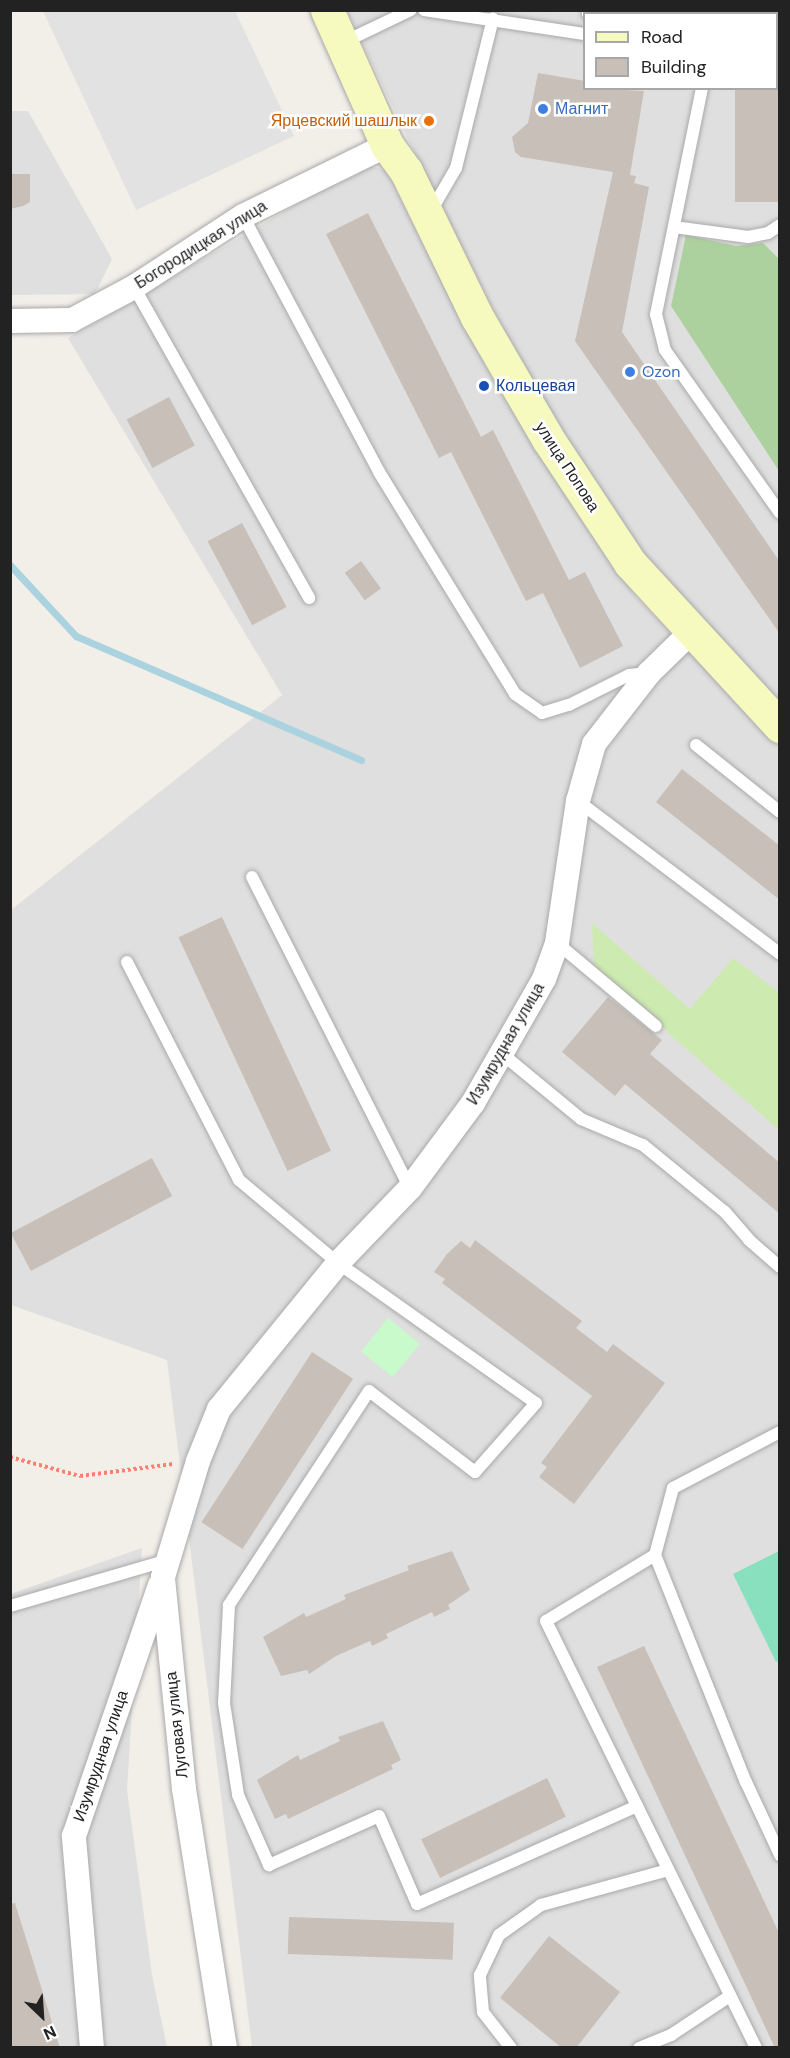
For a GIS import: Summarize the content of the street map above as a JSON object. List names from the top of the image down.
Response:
{
  "streets": {
    "street": [
      "Богородицкая улица",
      "улица Попова",
      "Изумрудная улица",
      "Луговая улица"
    ]
  },
  "crossings": [
    ["Богородицкая улица", "улица Попова"],
    ["улица Попова", "Изумрудная улица"],
    ["Изумрудная улица", "Луговая улица"]
  ],
  "places": [
    "Магнит",
    "Ярцевский шашлык",
    "Ozon",
    "Кольцевая"
  ],
  "legend": ["Road", "Building"],
  "north": "bottom right"
}
